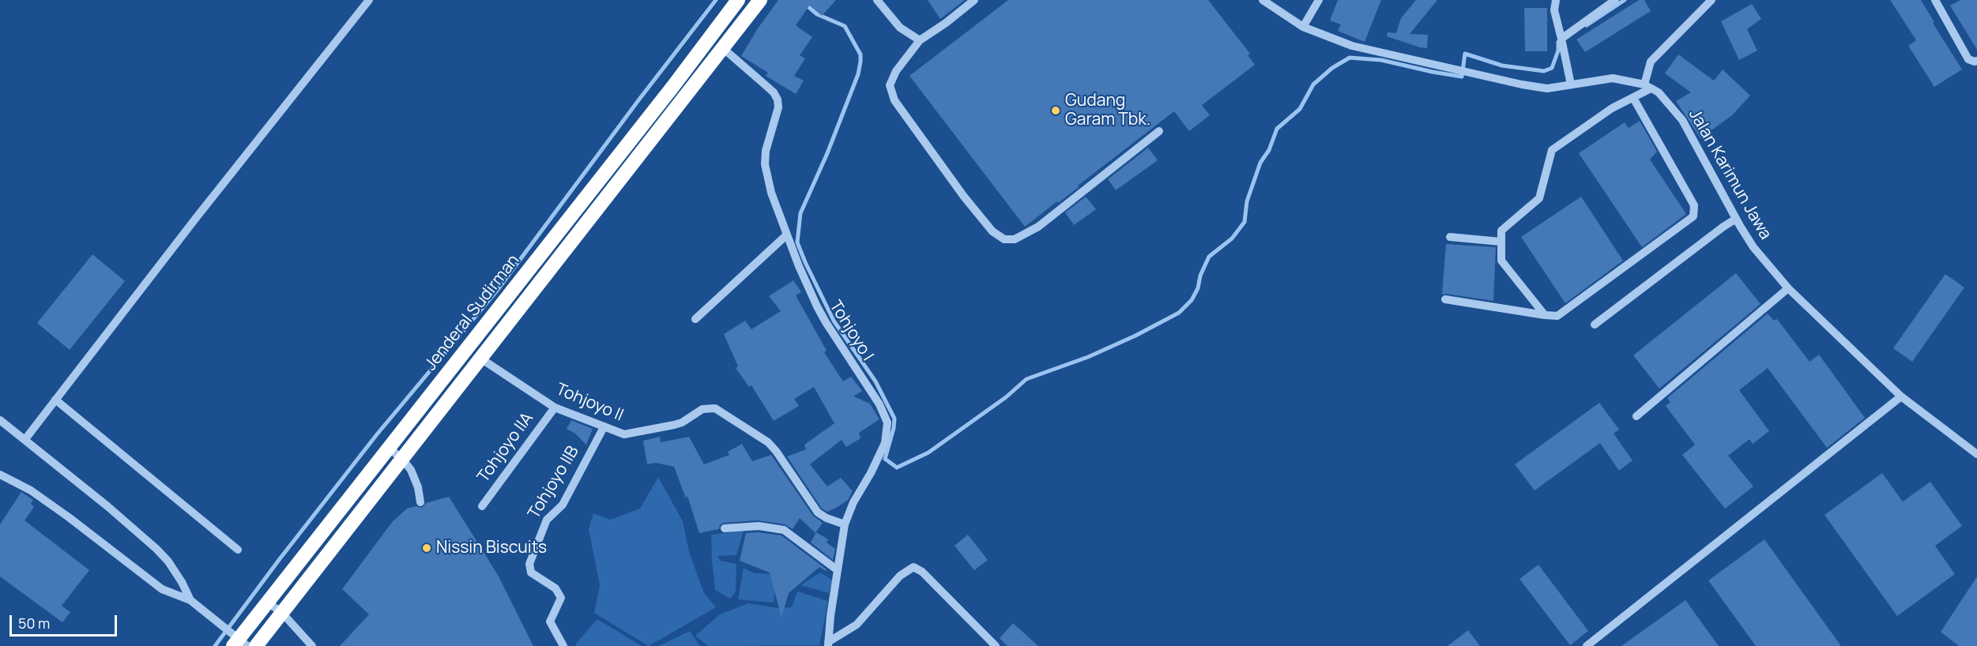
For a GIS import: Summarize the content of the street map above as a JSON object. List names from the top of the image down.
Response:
{
  "streets": {
    "highway": ["Jenderal Sudirman"],
    "street": [
      "Jalan Karimun Jawa",
      "Tohjoyo I",
      "Tohjoyo II",
      "Tohjoyo IIA",
      "Tohjoyo IIB"
    ]
  },
  "crossings": [
    ["Jenderal Sudirman", "Tohjoyo I"],
    ["Jenderal Sudirman", "Tohjoyo II"],
    ["Tohjoyo I", "Tohjoyo II"],
    ["Tohjoyo II", "Tohjoyo IIA"],
    ["Tohjoyo II", "Tohjoyo IIB"]
  ],
  "places": ["Gudang Garam Tbk.", "Nissin Biscuits"],
  "scale_bar": "50 m"
}
